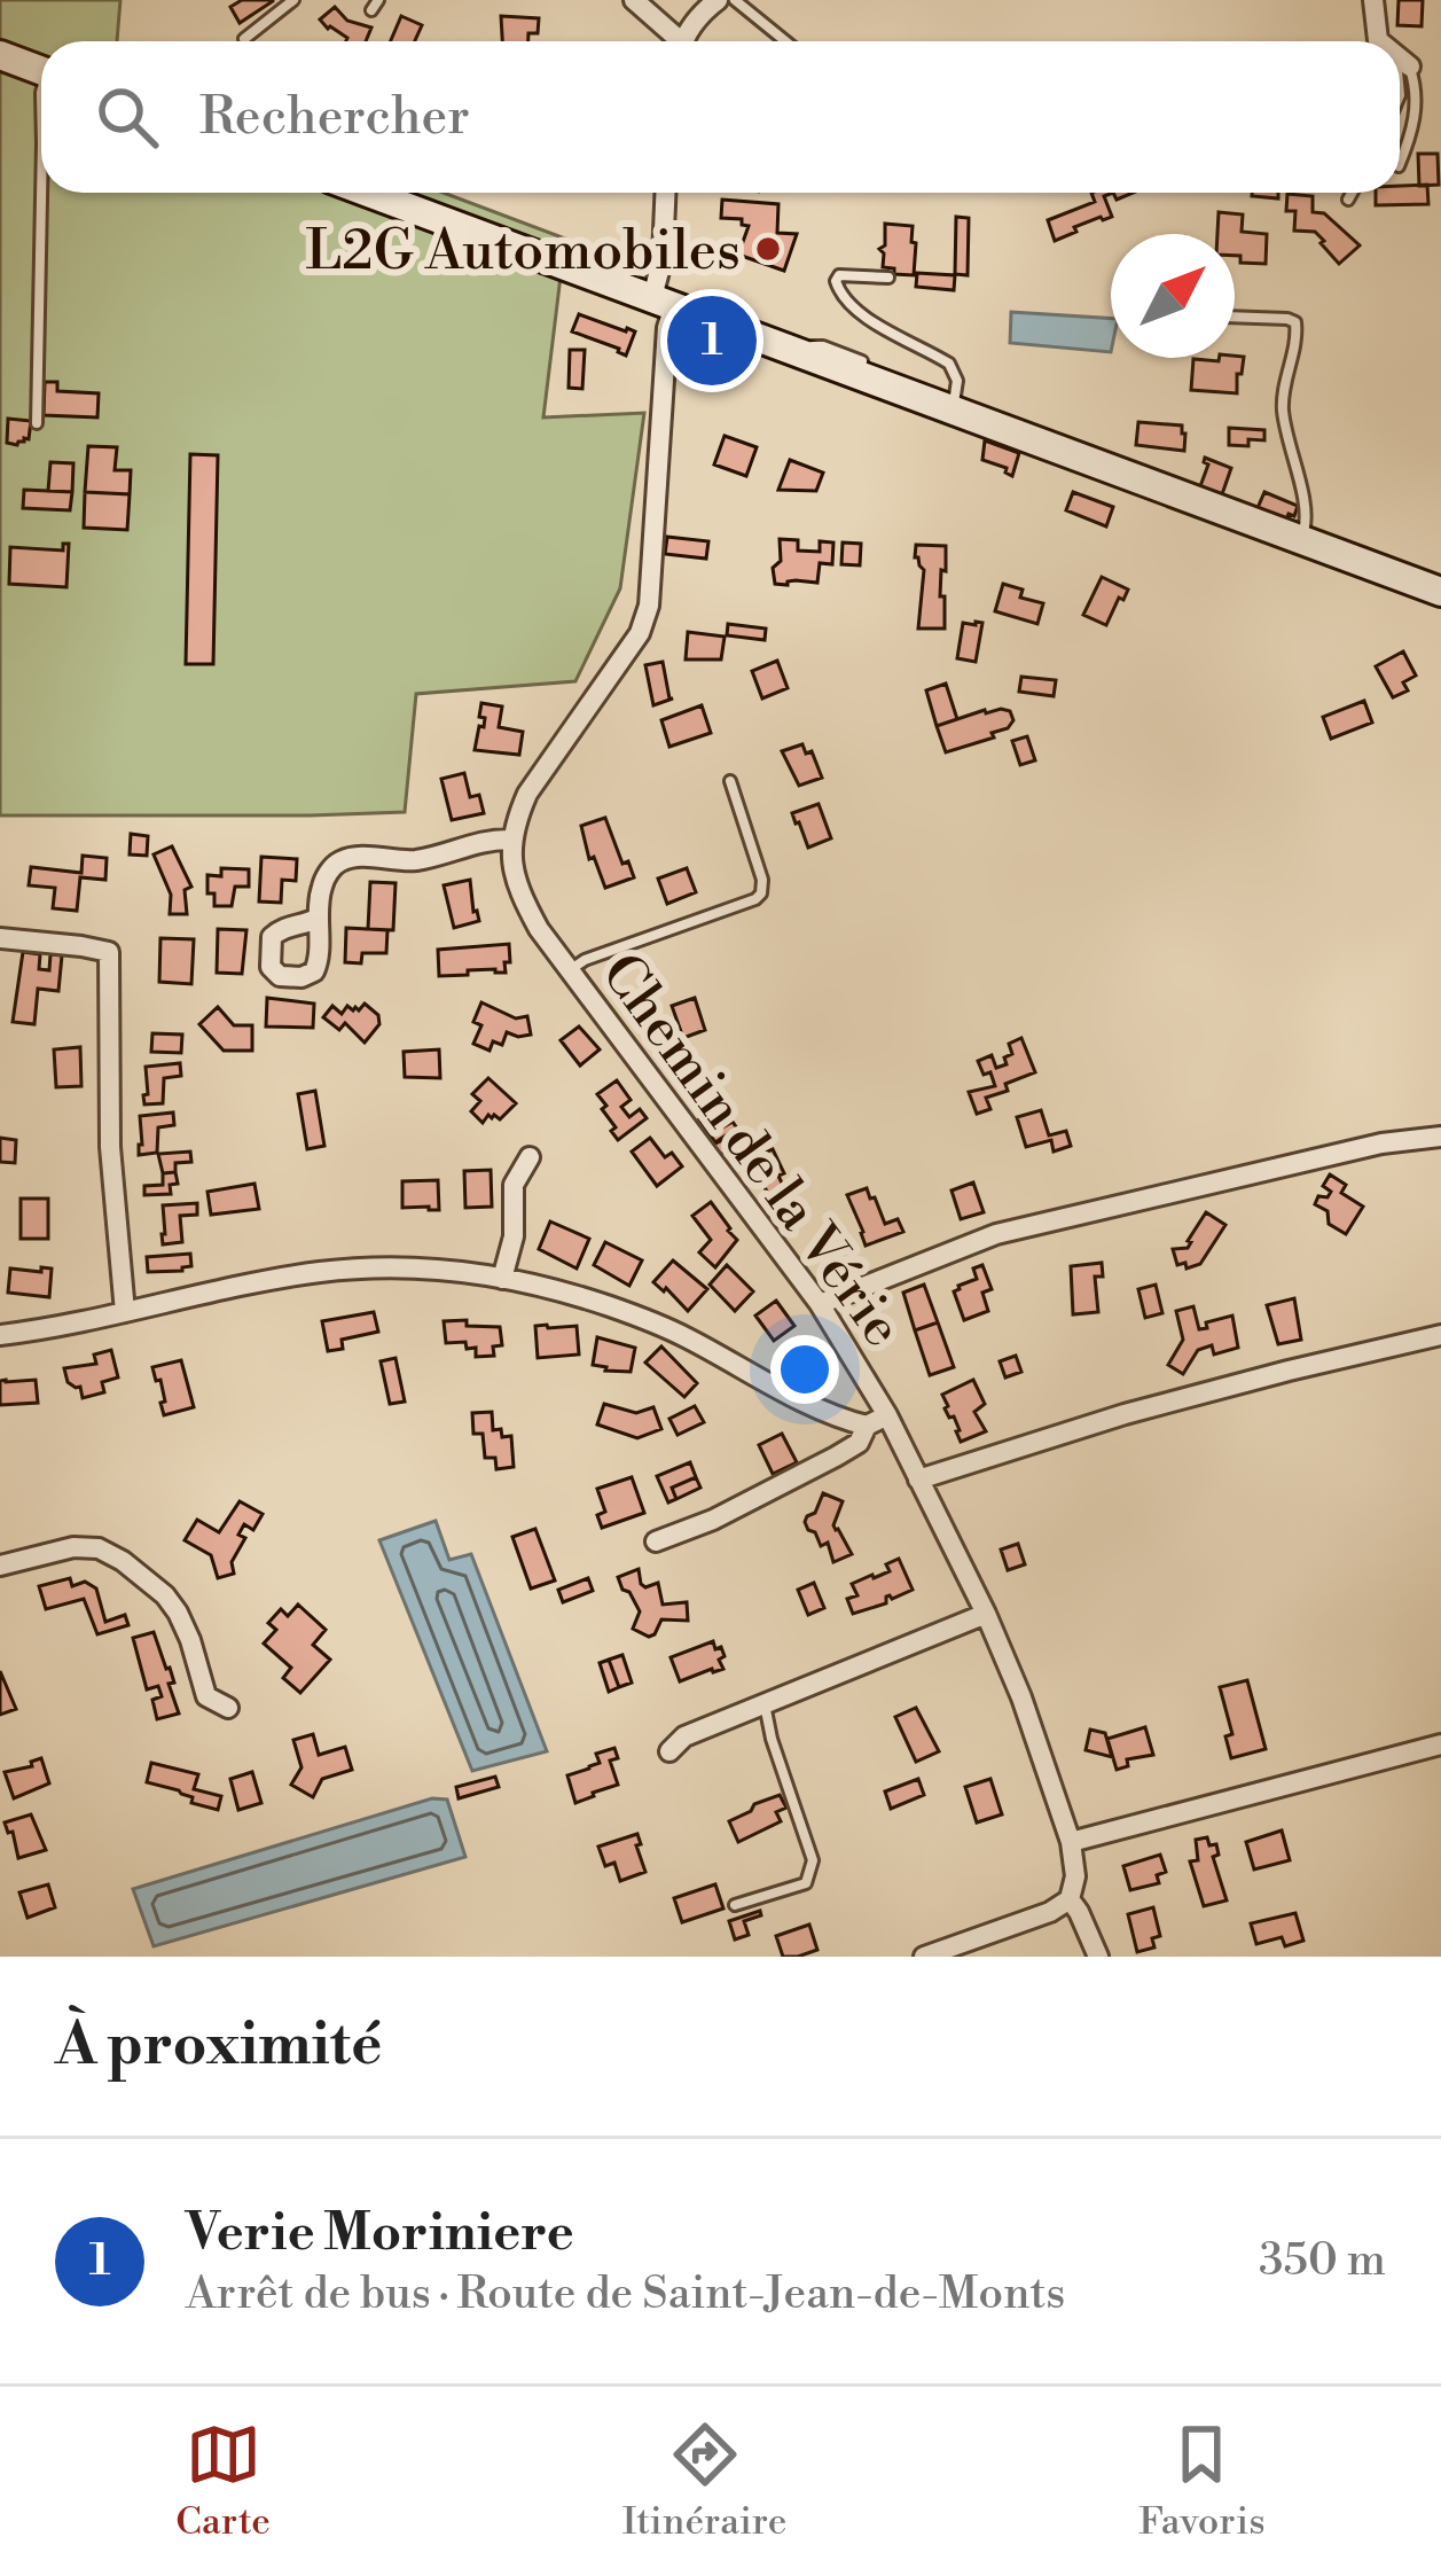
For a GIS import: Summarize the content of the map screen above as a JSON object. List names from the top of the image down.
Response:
{
  "streets": {
    "street": ["Chemin de la Vérie"]
  },
  "places": ["L2G Automobiles"],
  "north": "top right",
  "page": {
    "search": "Rechercher",
    "pins": "1",
    "heading": "À proximité",
    "list": [
      {
        "mark": "1",
        "name": "Verie Moriniere",
        "note": "Arrêt de bus · Route de Saint-Jean-de-Monts",
        "value": "350 m"
      }
    ],
    "nav": ["Carte", "Itinéraire", "Favoris"]
  }
}
